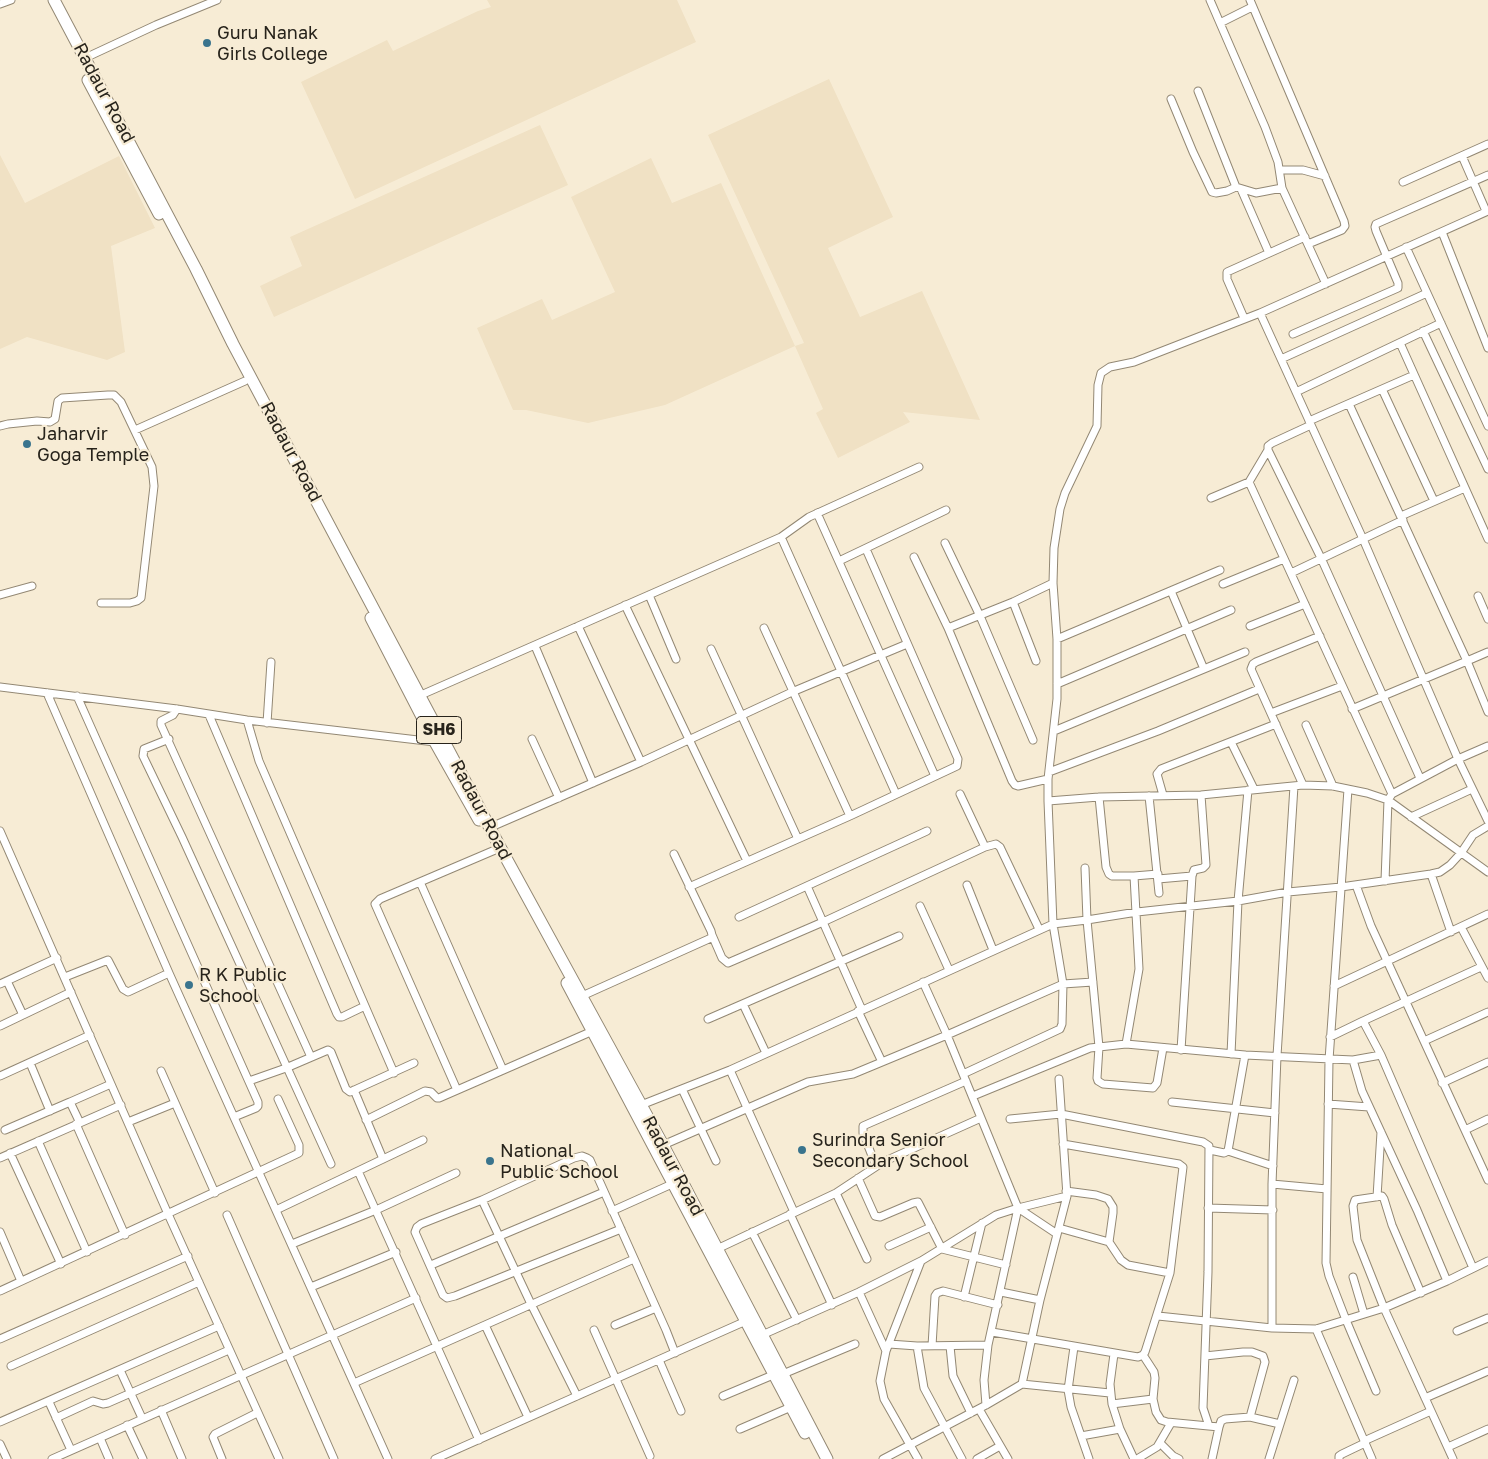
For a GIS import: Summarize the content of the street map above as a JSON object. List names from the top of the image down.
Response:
{
  "streets": {
    "main road": ["Radaur Road", "SH6"]
  },
  "places": [
    "Guru Nanak Girls College",
    "Jaharvir Goga Temple",
    "R K Public School",
    "Surindra Senior Secondary School",
    "National Public School"
  ]
}
